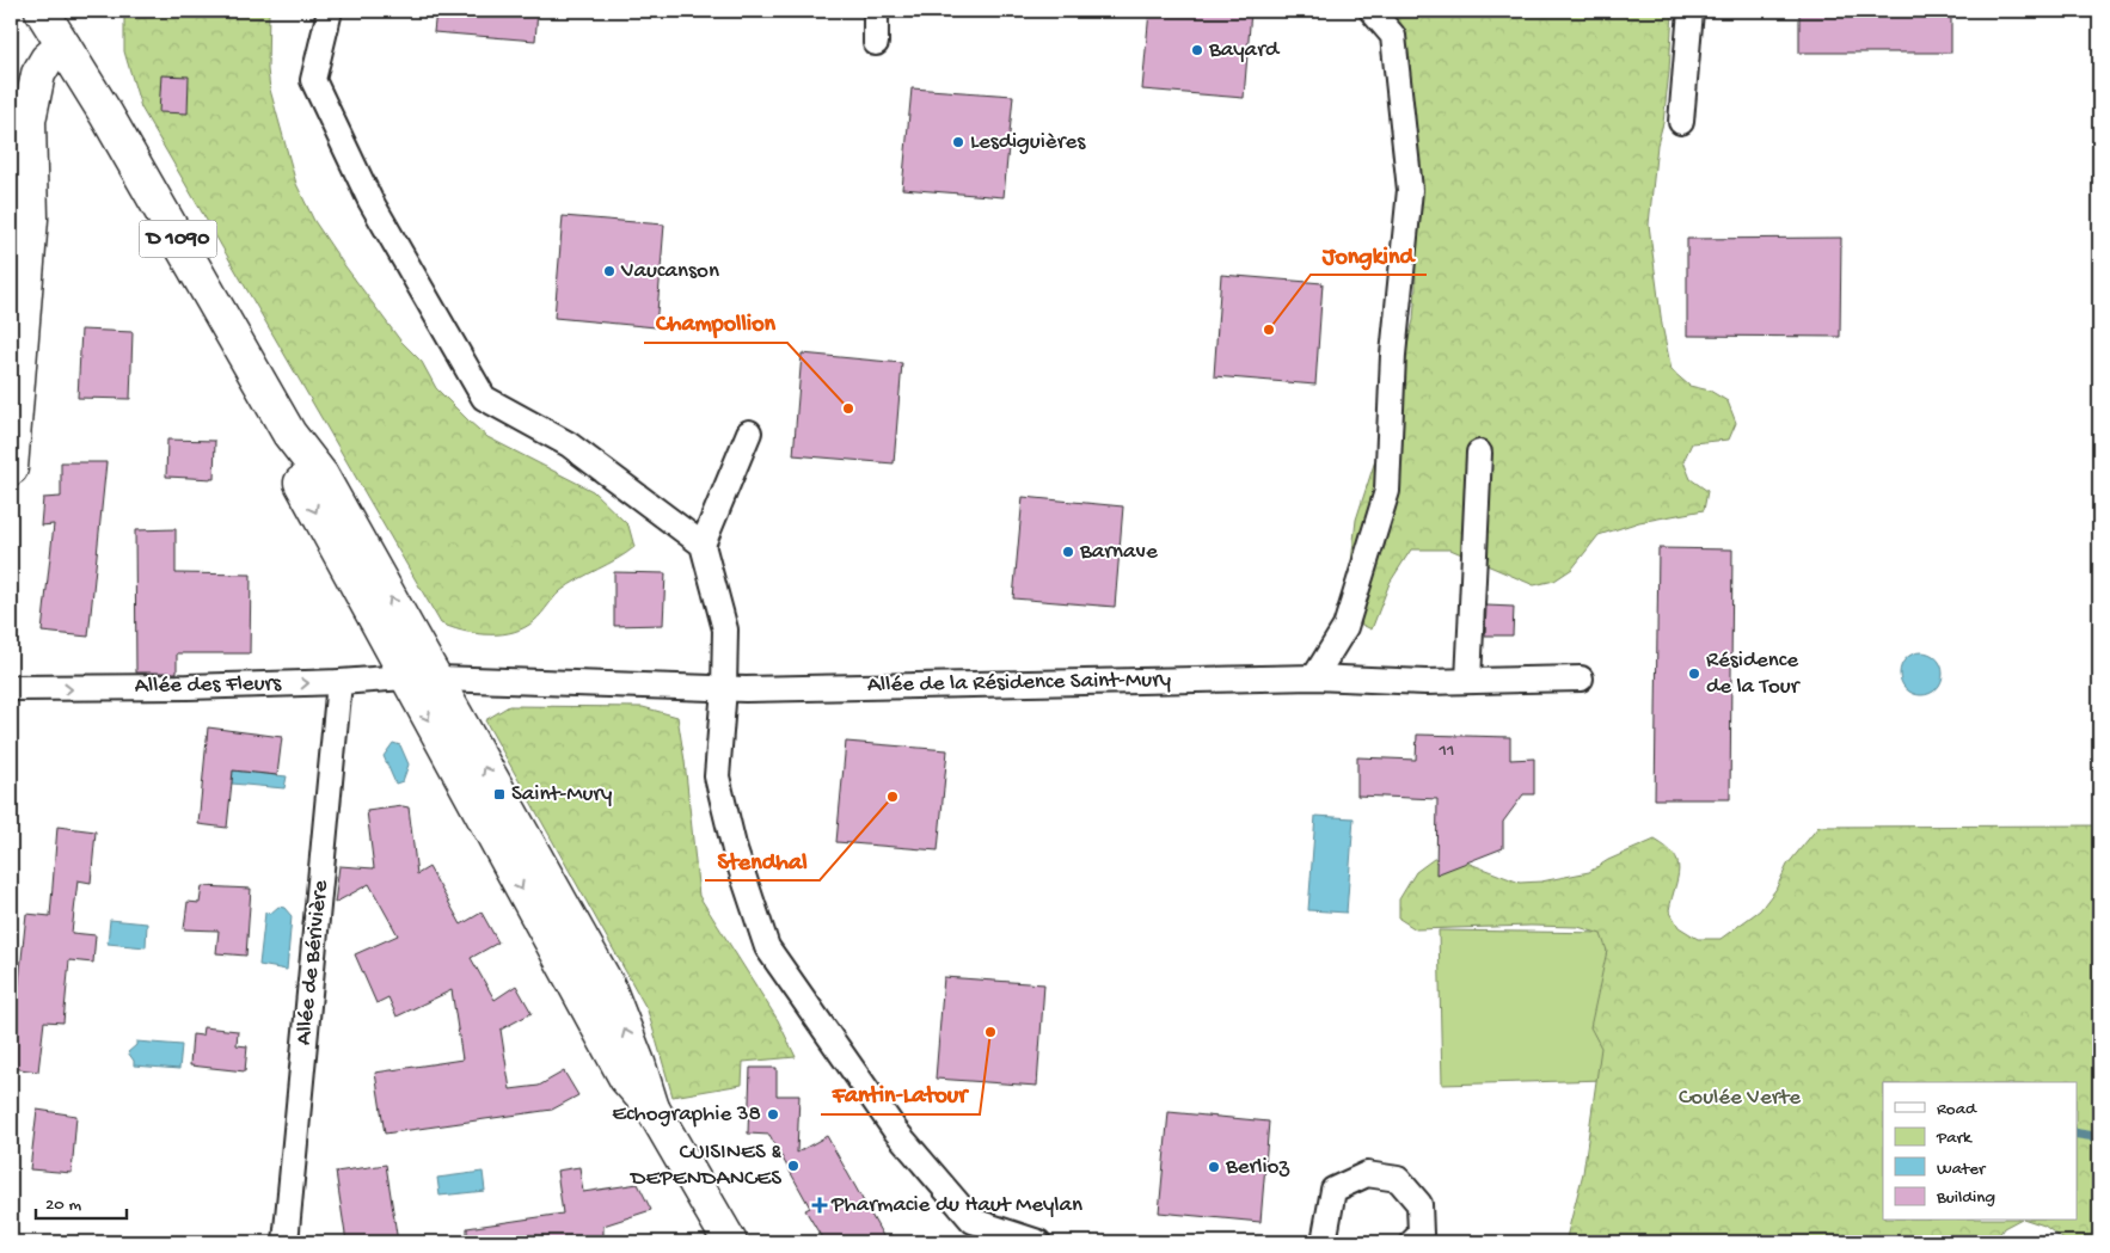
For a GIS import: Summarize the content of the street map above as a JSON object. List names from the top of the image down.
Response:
{
  "streets": {
    "main road": ["D 1090"],
    "street": ["Allée de la Résidence Saint-Mury", "Allée des Fleurs", "Allée de Bérivière"]
  },
  "crossings": [
    ["D 1090", "Allée de la Résidence Saint-Mury"],
    ["D 1090", "Allée des Fleurs"],
    ["Allée de la Résidence Saint-Mury", "Allée des Fleurs"],
    ["Allée des Fleurs", "Allée de Bérivière"]
  ],
  "one_way": ["Allée des Fleurs"],
  "parks": ["Coulée Verte"],
  "places": {
    "other": [
      "Bayard",
      "Lesdiguières",
      "Vaucanson",
      "Jongkind",
      "Champollion",
      "Barnave",
      "Résidence de la Tour",
      "Stendhal",
      "Fantin-Latour",
      "Echographie 38",
      "CUISINES & DEPENDANCES",
      "Berlioz"
    ],
    "transit": ["Saint-Mury"],
    "health": ["Pharmacie du Haut Meylan"]
  },
  "house_numbers": ["11"],
  "legend": [
    "Road",
    "Park",
    "Water",
    "Building"
  ],
  "scale_bar": "20 m"
}
